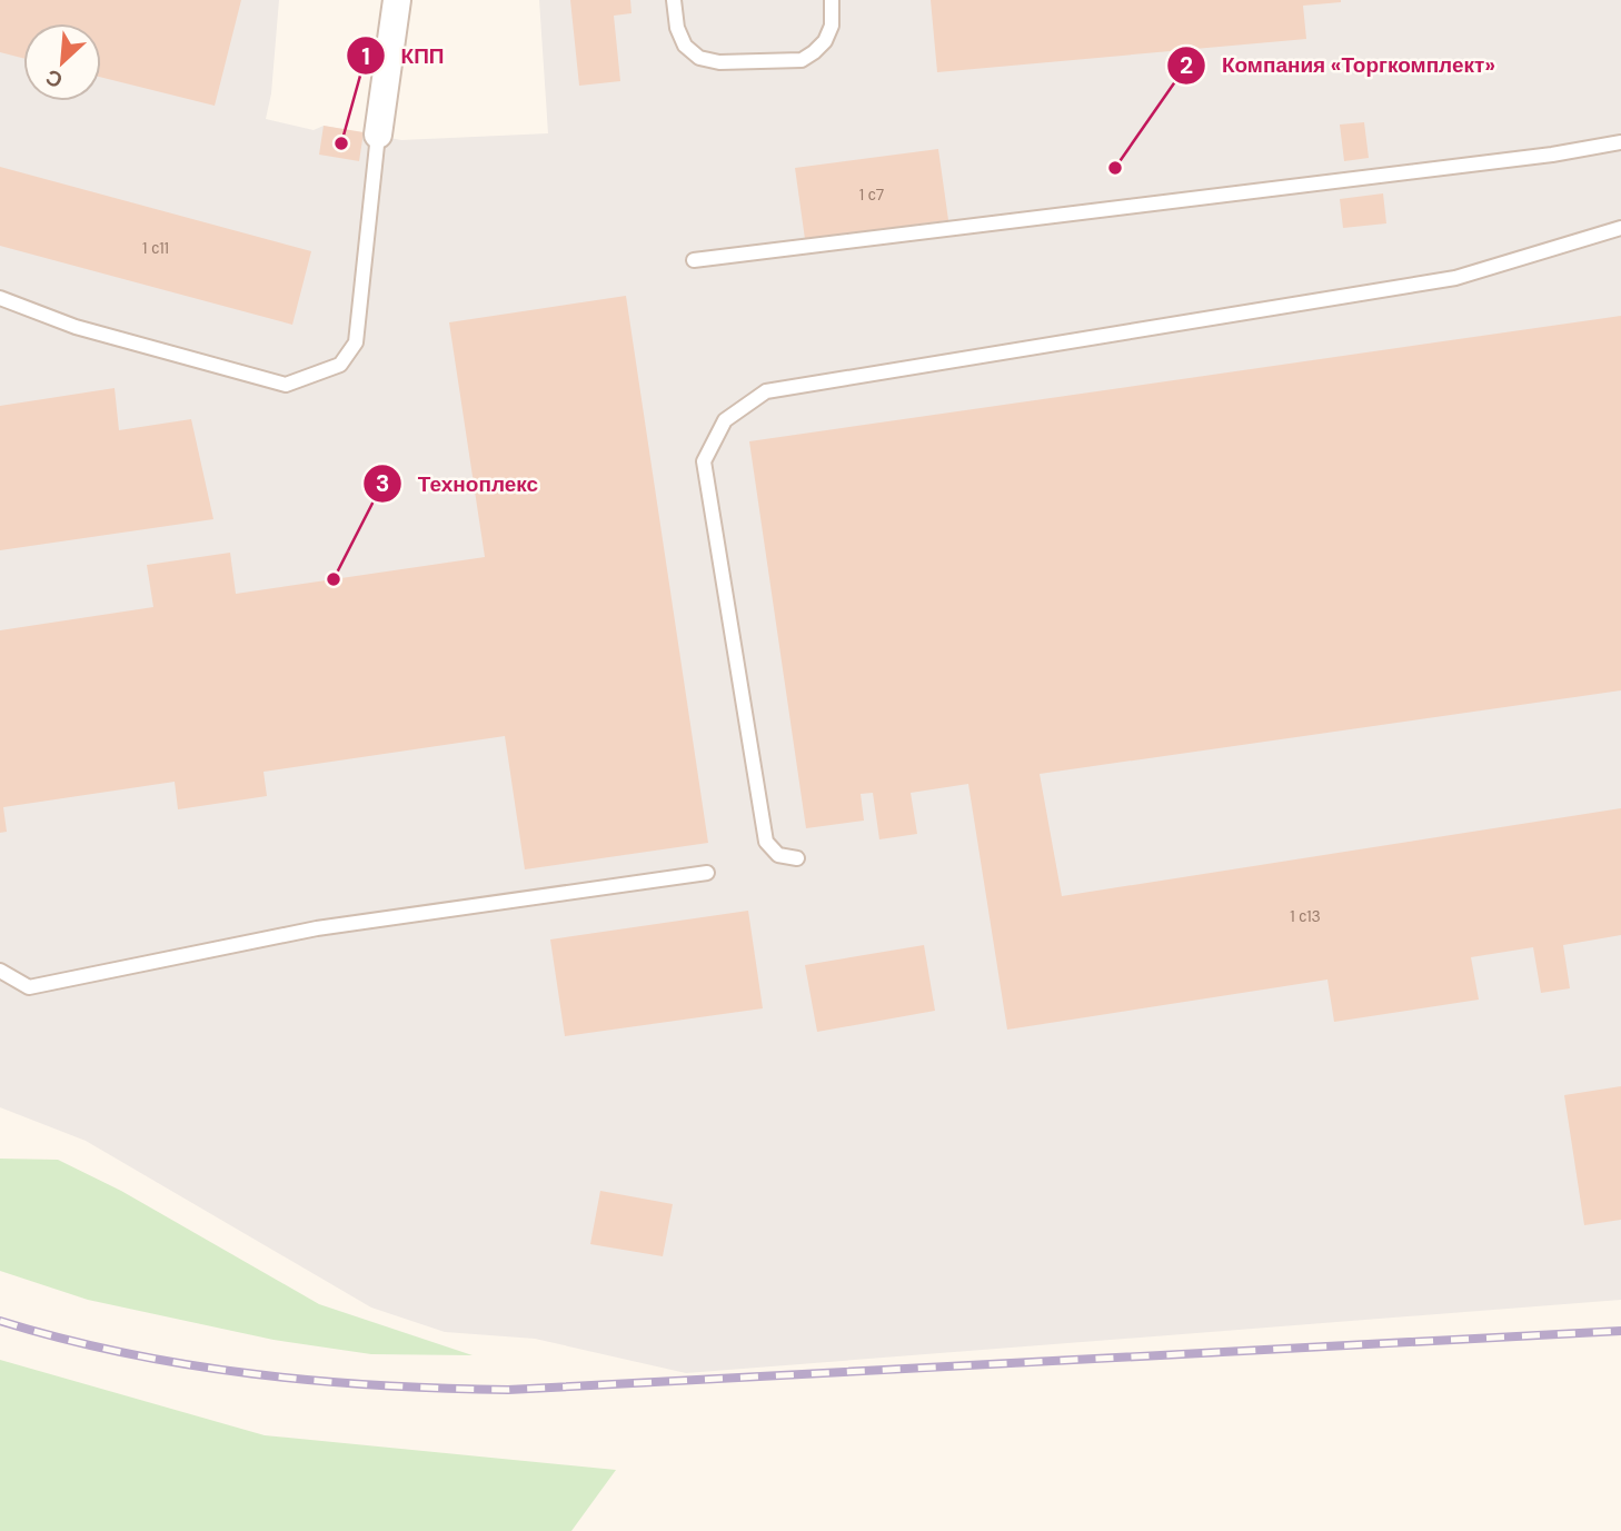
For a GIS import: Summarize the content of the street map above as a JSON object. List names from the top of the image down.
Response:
{
  "places": ["КПП", "Компания «Торгкомплект»", "Техноплекс"],
  "house_numbers": ["1 с7", "1 с11", "1 с13"],
  "north": "bottom left"
}
